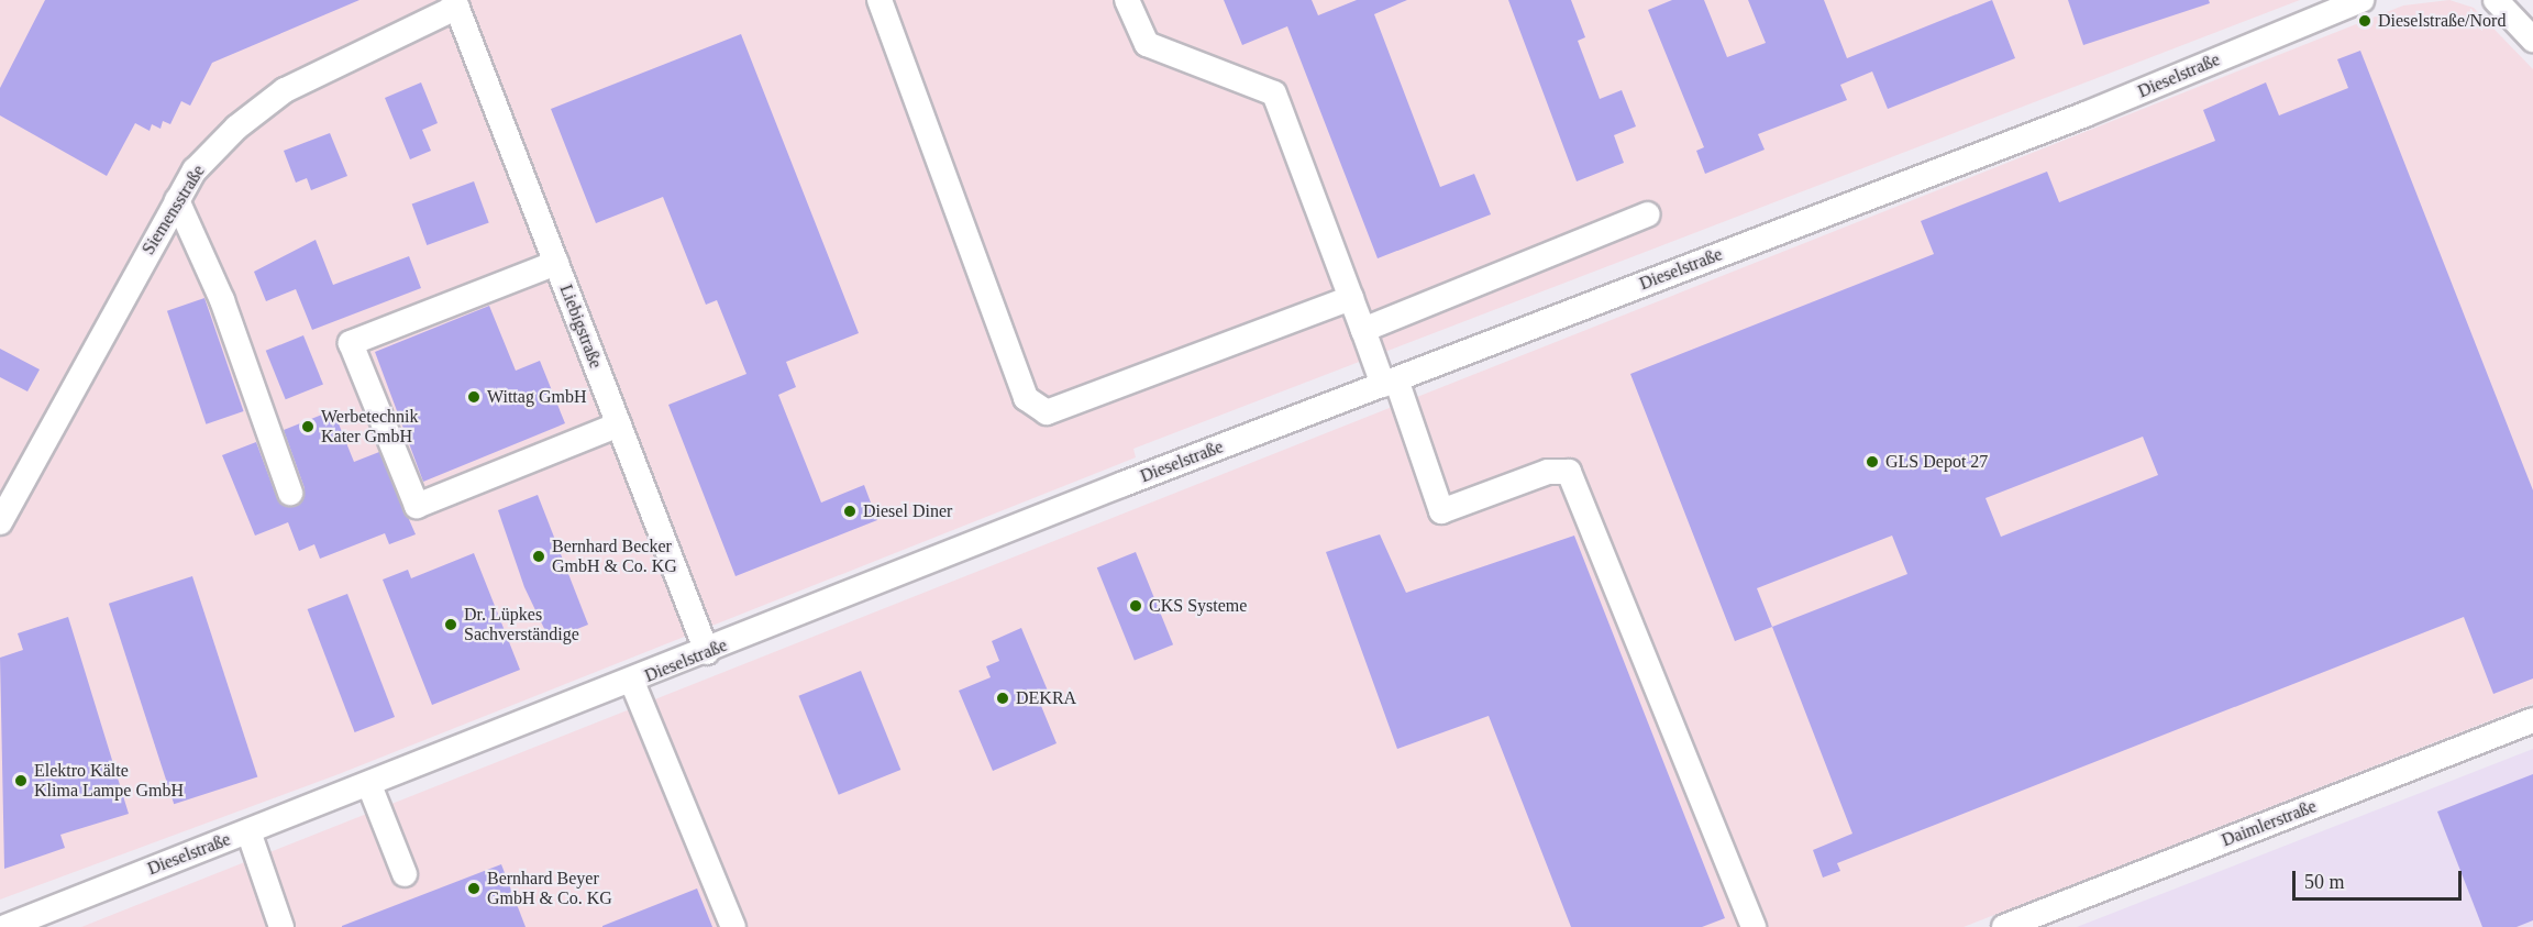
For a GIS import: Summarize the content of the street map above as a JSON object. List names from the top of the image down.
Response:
{
  "streets": {
    "street": [
      "Dieselstraße",
      "Siemensstraße",
      "Liebigstraße",
      "Daimlerstraße"
    ]
  },
  "crossings": [
    ["Dieselstraße", "Liebigstraße"],
    ["Siemensstraße", "Liebigstraße"]
  ],
  "places": [
    "Dieselstraße/Nord",
    "Wittag GmbH",
    "Werbetechnik Kater GmbH",
    "GLS Depot 27",
    "Diesel Diner",
    "Bernhard Becker GmbH & Co. KG",
    "CKS Systeme",
    "Dr. Lüpkes Sachverständige",
    "DEKRA",
    "Elektro Kälte Klima Lampe GmbH",
    "Bernhard Beyer GmbH & Co. KG"
  ],
  "scale_bar": "50 m"
}
